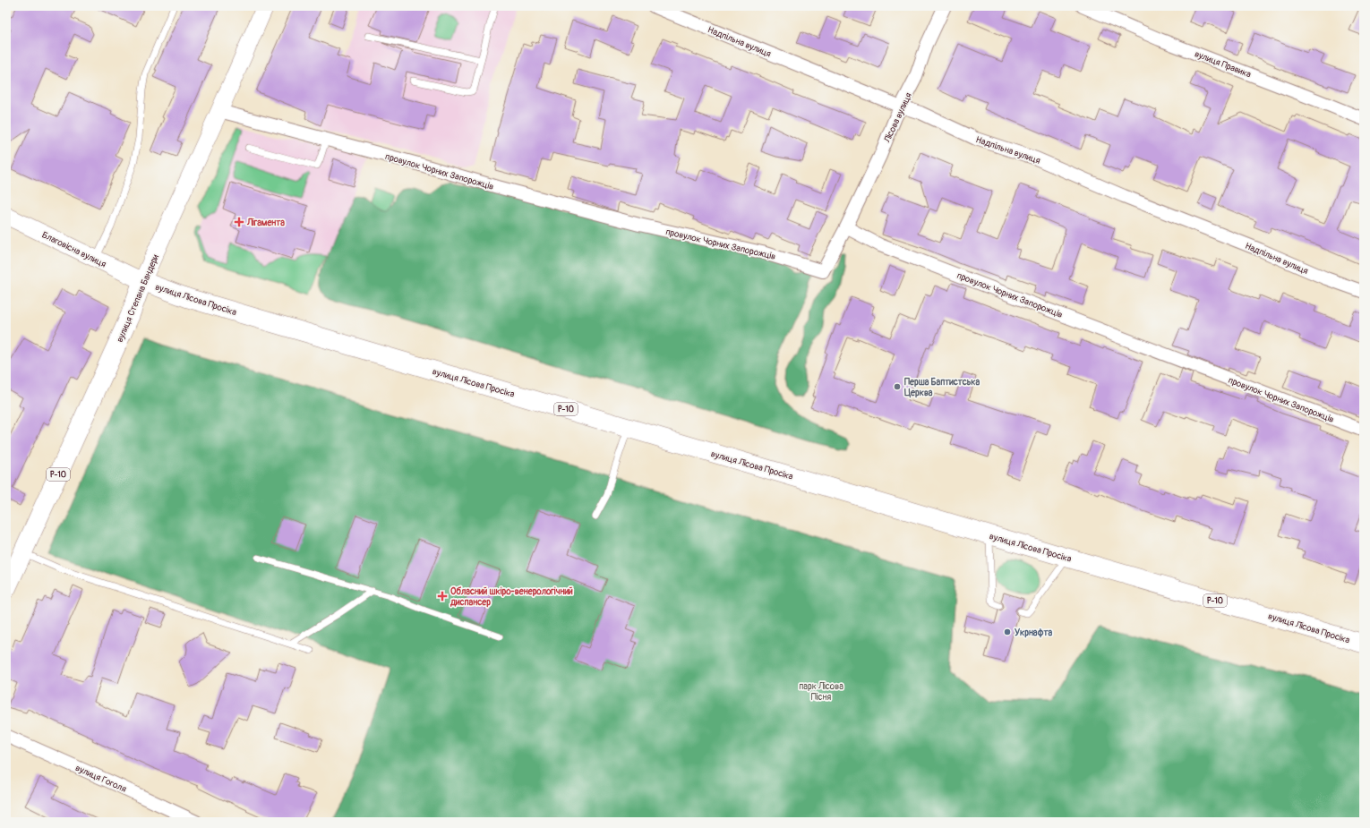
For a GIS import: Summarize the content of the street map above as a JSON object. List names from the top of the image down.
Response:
{
  "streets": {
    "main road": [
      "Благовісна вулиця",
      "вулиця Степана Бандери",
      "вулиця Лісова Просіка",
      "Р-10"
    ],
    "street": [
      "Надпільна вулиця",
      "вулиця Правика",
      "Лісова вулиця",
      "провулок Чорних Запорожців",
      "вулиця Гоголя"
    ]
  },
  "crossings": [
    ["Надпільна вулиця", "Лісова вулиця"],
    ["Лісова вулиця", "провулок Чорних Запорожців"],
    ["провулок Чорних Запорожців", "вулиця Степана Бандери"],
    ["Благовісна вулиця", "вулиця Степана Бандери"],
    ["Благовісна вулиця", "вулиця Лісова Просіка"],
    ["вулиця Степана Бандери", "вулиця Лісова Просіка"]
  ],
  "parks": ["парк Лісова Пісня"],
  "places": {
    "health": ["Лігамента", "Обласний шкіро-венерологічний диспансер"],
    "other": ["Перша Баптистська Церква", "Укрнафта"]
  }
}
